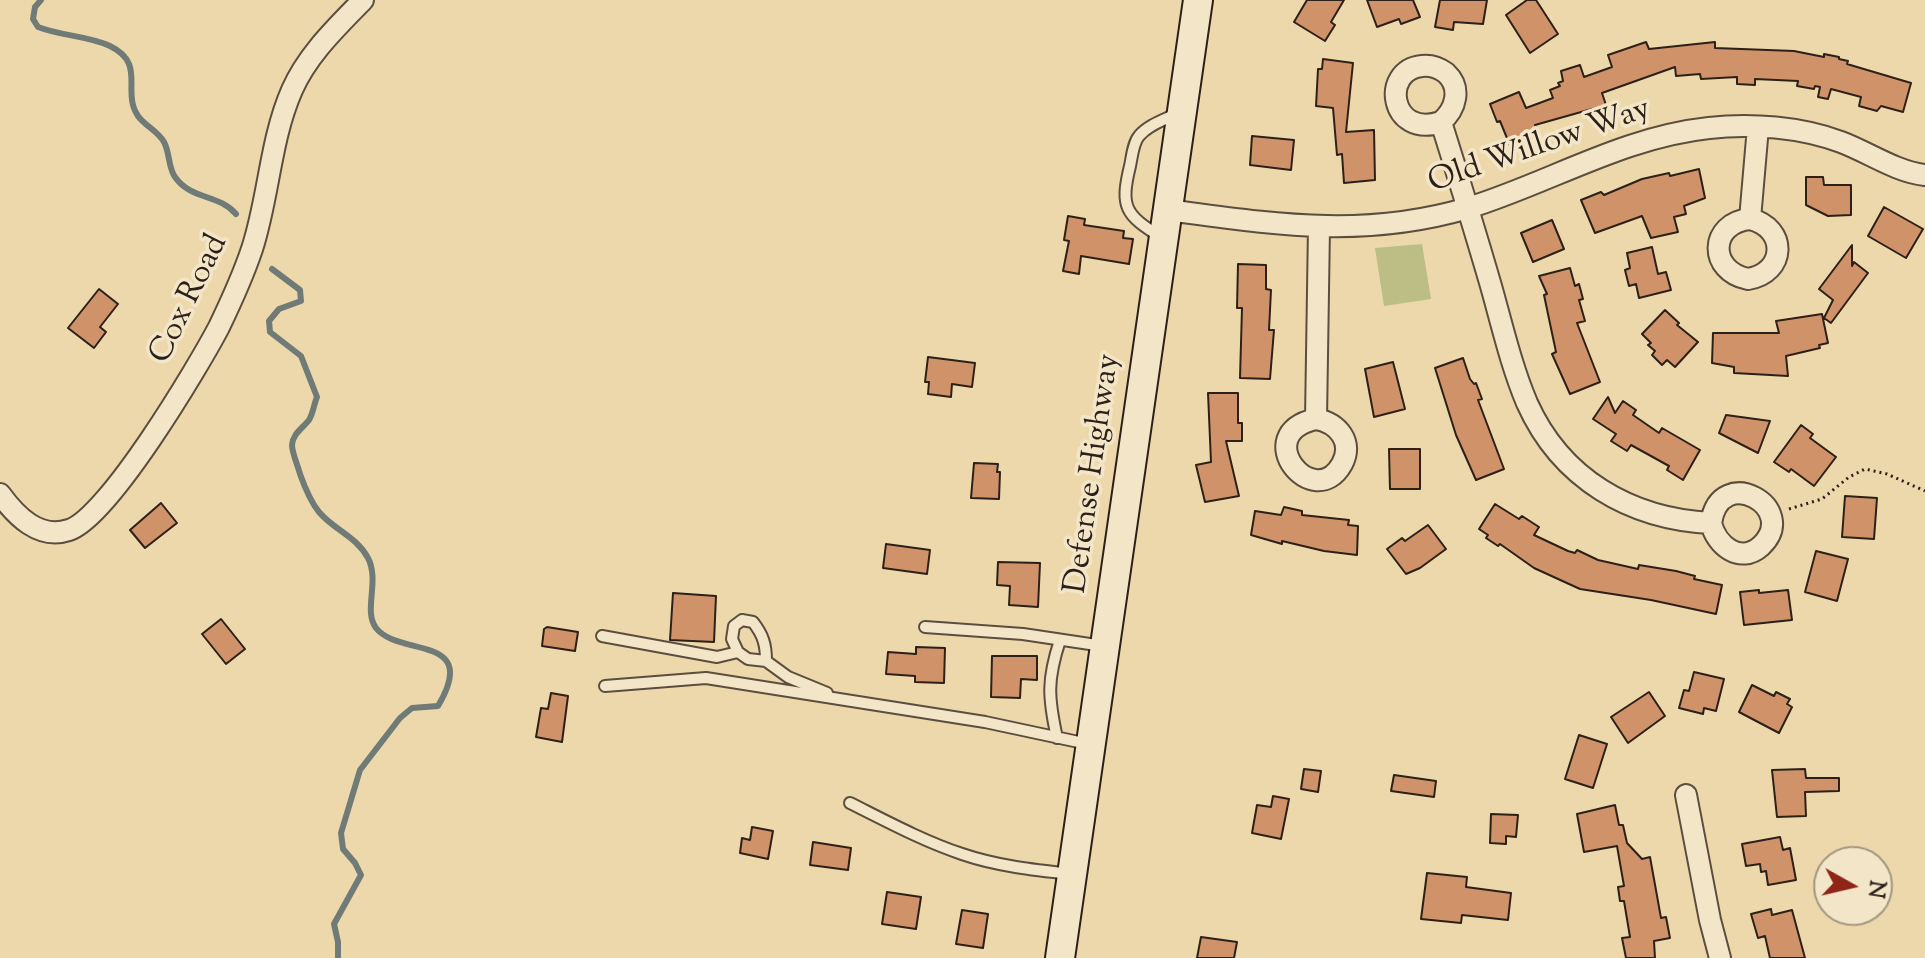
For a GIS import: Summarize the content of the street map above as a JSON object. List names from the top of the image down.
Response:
{
  "streets": {
    "main road": ["Defense Highway"],
    "street": ["Old Willow Way", "Cox Road"]
  },
  "crossings": [
    ["Old Willow Way", "Defense Highway"]
  ],
  "north": "right"
}
